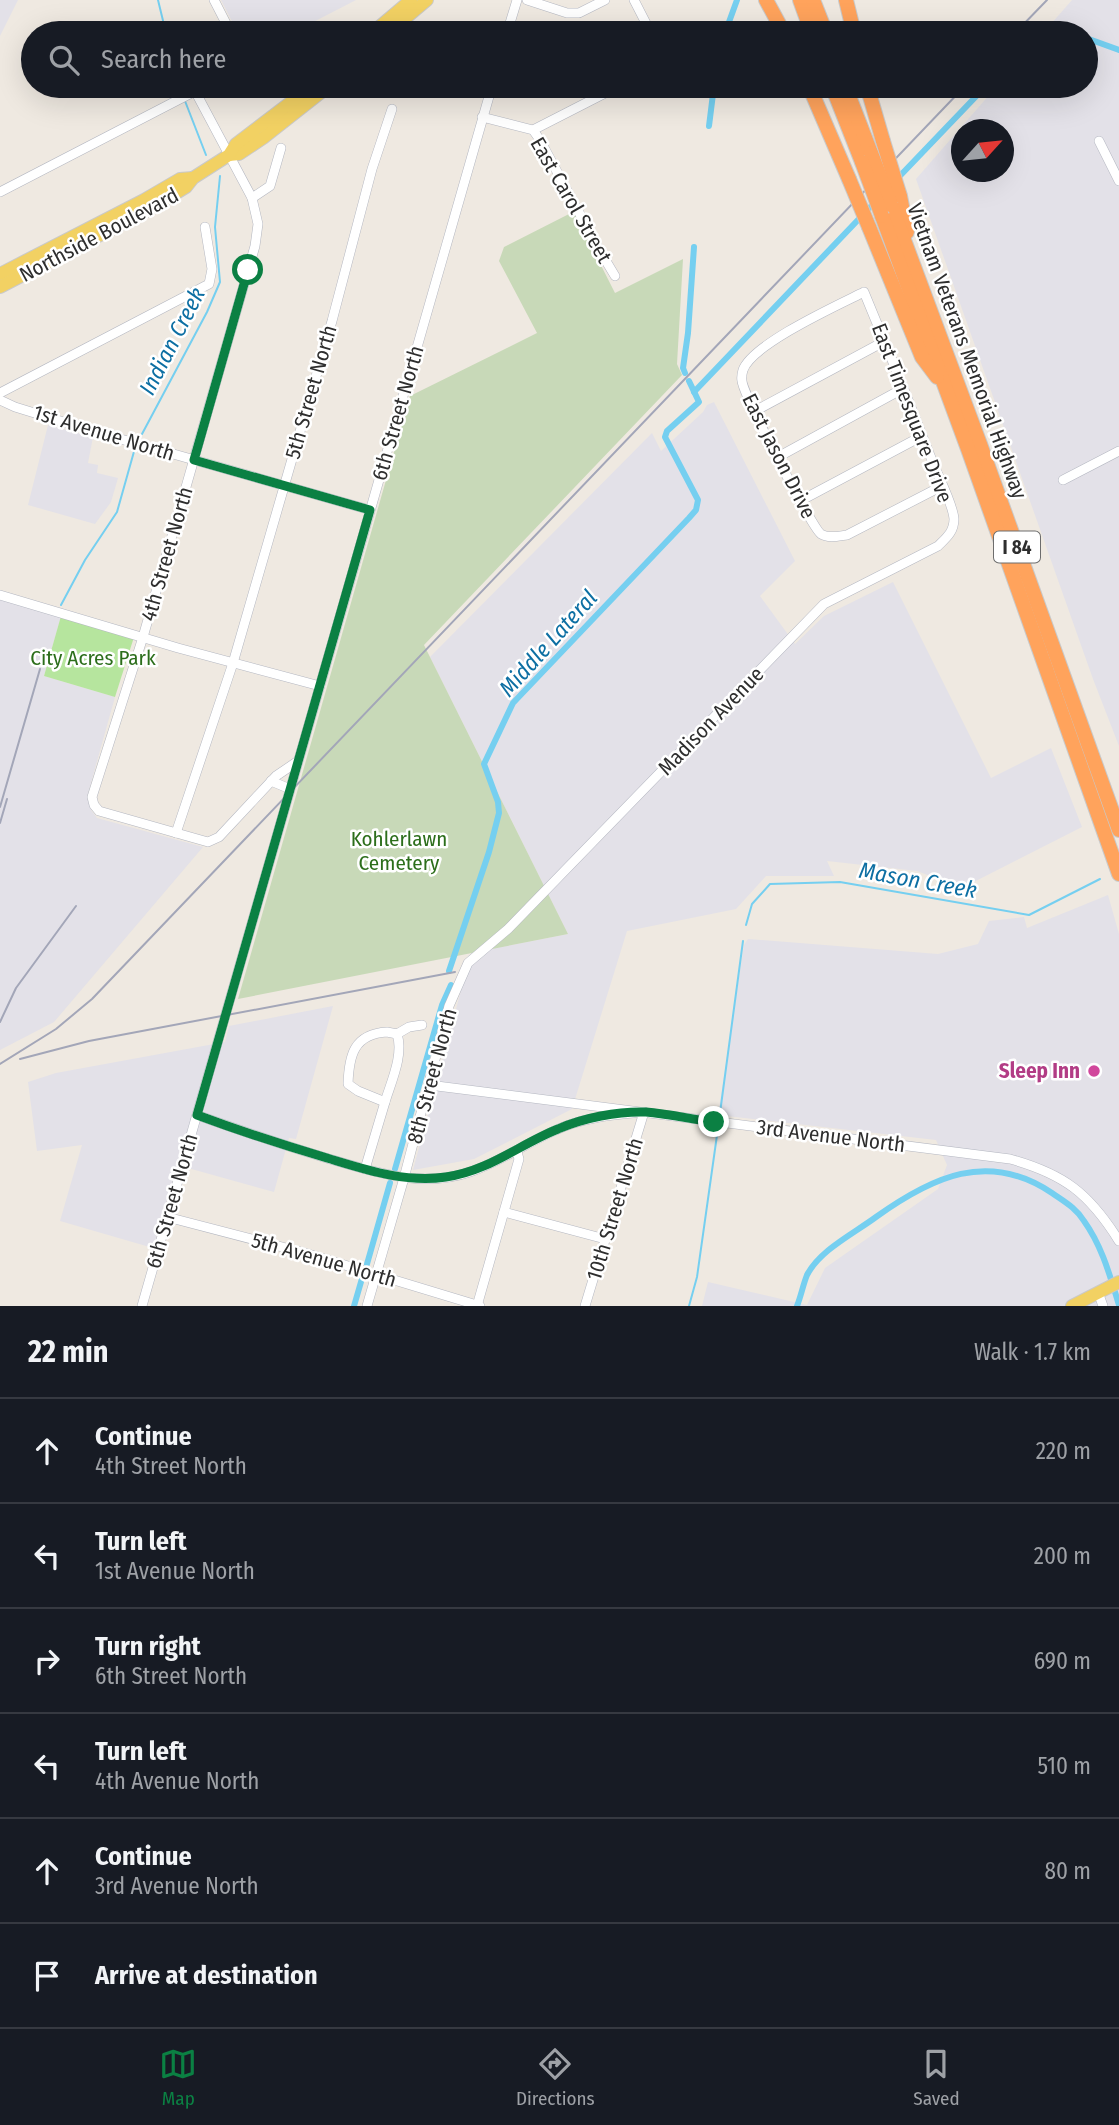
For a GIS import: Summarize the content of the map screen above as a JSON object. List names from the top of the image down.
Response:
{
  "streets": {
    "highway": ["Vietnam Veterans Memorial Highway", "I 84"],
    "main road": ["Northside Boulevard"],
    "street": [
      "East Carol Street",
      "5th Street North",
      "6th Street North",
      "East Timesquare Drive",
      "1st Avenue North",
      "East Jason Drive",
      "4th Street North",
      "Madison Avenue",
      "8th Street North",
      "3rd Avenue North",
      "10th Street North",
      "5th Avenue North"
    ]
  },
  "crossings": [
    ["East Carol Street", "6th Street North"],
    ["Vietnam Veterans Memorial Highway", "I 84"],
    ["5th Street North", "1st Avenue North"],
    ["5th Street North", "4th Street North"],
    ["6th Street North", "1st Avenue North"],
    ["6th Street North", "5th Avenue North"],
    ["East Timesquare Drive", "East Jason Drive"],
    ["East Timesquare Drive", "Madison Avenue"],
    ["1st Avenue North", "4th Street North"],
    ["Madison Avenue", "8th Street North"],
    ["8th Street North", "3rd Avenue North"],
    ["8th Street North", "5th Avenue North"],
    ["3rd Avenue North", "10th Street North"]
  ],
  "water": ["Indian Creek", "Middle Lateral", "Mason Creek"],
  "parks": ["City Acres Park", "Kohlerlawn Cemetery"],
  "places": ["Sleep Inn"],
  "north": "top right",
  "page": {
    "search": "Search here",
    "heading": ["22 min", "Walk · 1.7 km"],
    "list": [
      ["Continue", "4th Street North", "220 m"],
      ["Turn left", "1st Avenue North", "200 m"],
      ["Turn right", "6th Street North", "690 m"],
      ["Turn left", "4th Avenue North", "510 m"],
      ["Continue", "3rd Avenue North", "80 m"],
      "Arrive at destination"
    ],
    "nav": ["Map", "Directions", "Saved"]
  }
}
